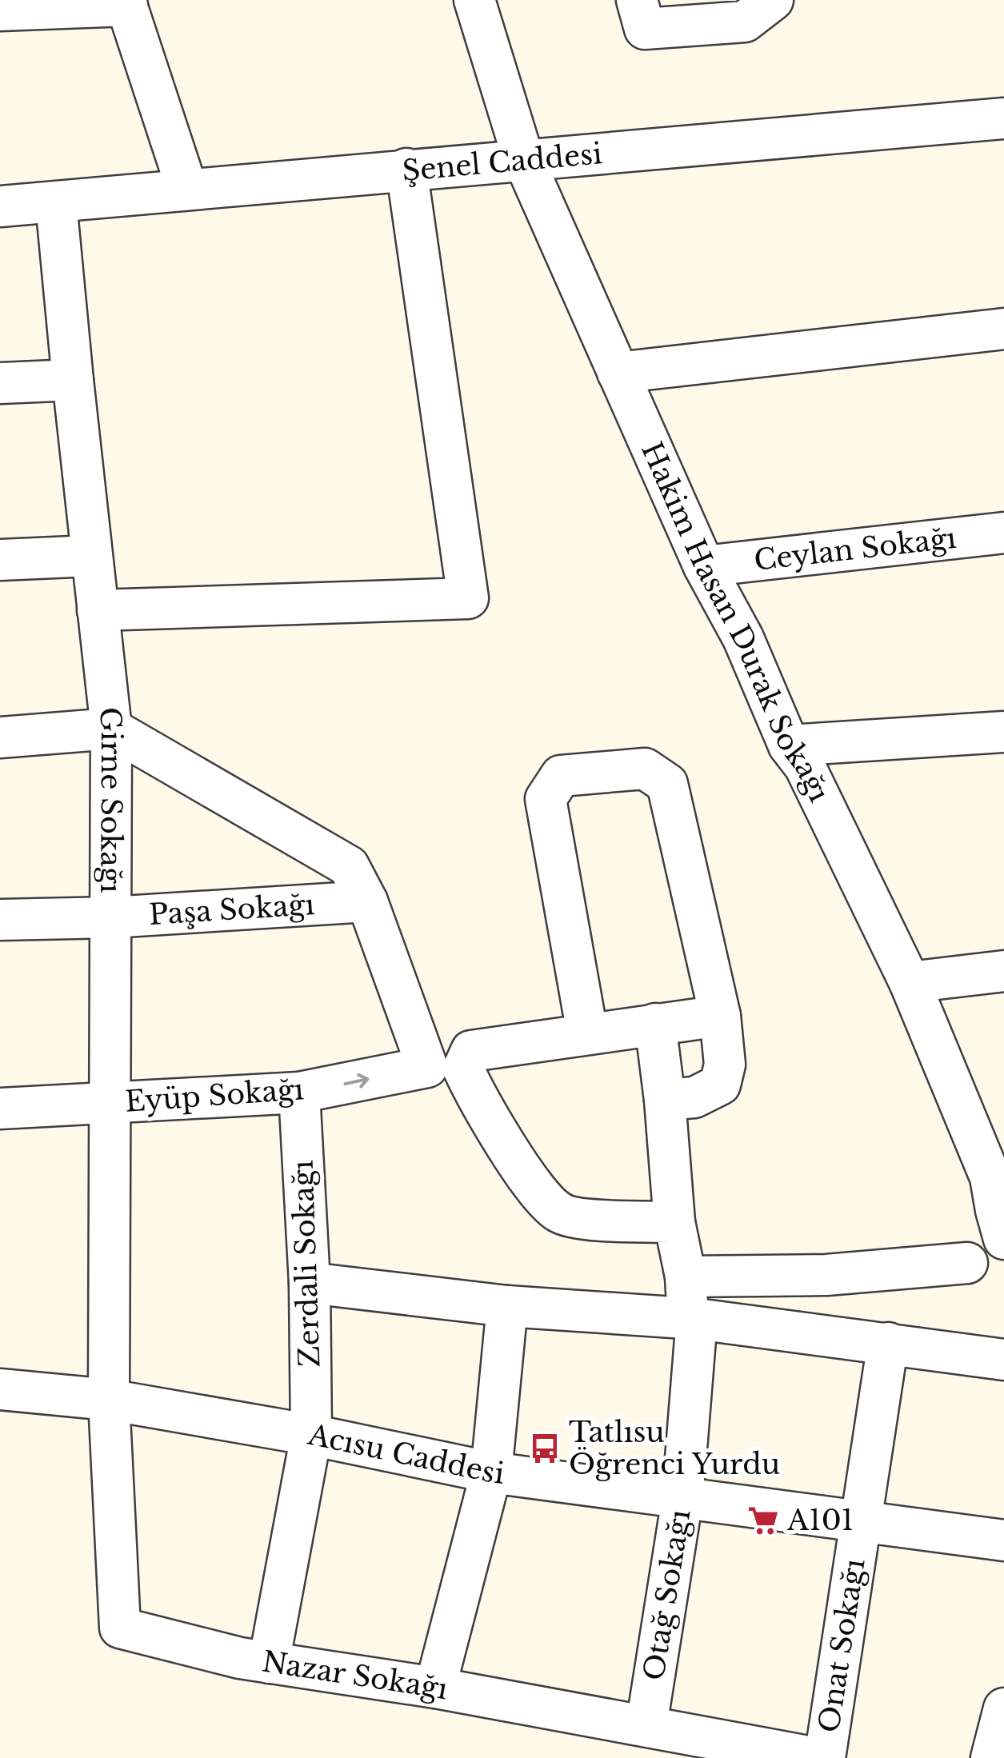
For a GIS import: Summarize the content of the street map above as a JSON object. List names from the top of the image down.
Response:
{
  "streets": {
    "street": [
      "Şenel Caddesi",
      "Ceylan Sokağı",
      "Hakim Hasan Durak Sokağı",
      "Girne Sokağı",
      "Paşa Sokağı",
      "Eyüp Sokağı",
      "Zerdali Sokağı",
      "Acısu Caddesi",
      "Otağ Sokağı",
      "Onat Sokağı",
      "Nazar Sokağı"
    ]
  },
  "crossings": [
    ["Şenel Caddesi", "Hakim Hasan Durak Sokağı"],
    ["Şenel Caddesi", "Girne Sokağı"],
    ["Ceylan Sokağı", "Hakim Hasan Durak Sokağı"],
    ["Girne Sokağı", "Paşa Sokağı"],
    ["Girne Sokağı", "Eyüp Sokağı"],
    ["Girne Sokağı", "Acısu Caddesi"],
    ["Girne Sokağı", "Nazar Sokağı"],
    ["Paşa Sokağı", "Eyüp Sokağı"],
    ["Eyüp Sokağı", "Zerdali Sokağı"],
    ["Zerdali Sokağı", "Acısu Caddesi"],
    ["Zerdali Sokağı", "Nazar Sokağı"],
    ["Acısu Caddesi", "Otağ Sokağı"],
    ["Acısu Caddesi", "Onat Sokağı"],
    ["Acısu Caddesi", "Nazar Sokağı"],
    ["Otağ Sokağı", "Nazar Sokağı"]
  ],
  "places": {
    "bus stop": ["Tatlısu Öğrenci Yurdu"],
    "supermarket": ["A101"]
  }
}
